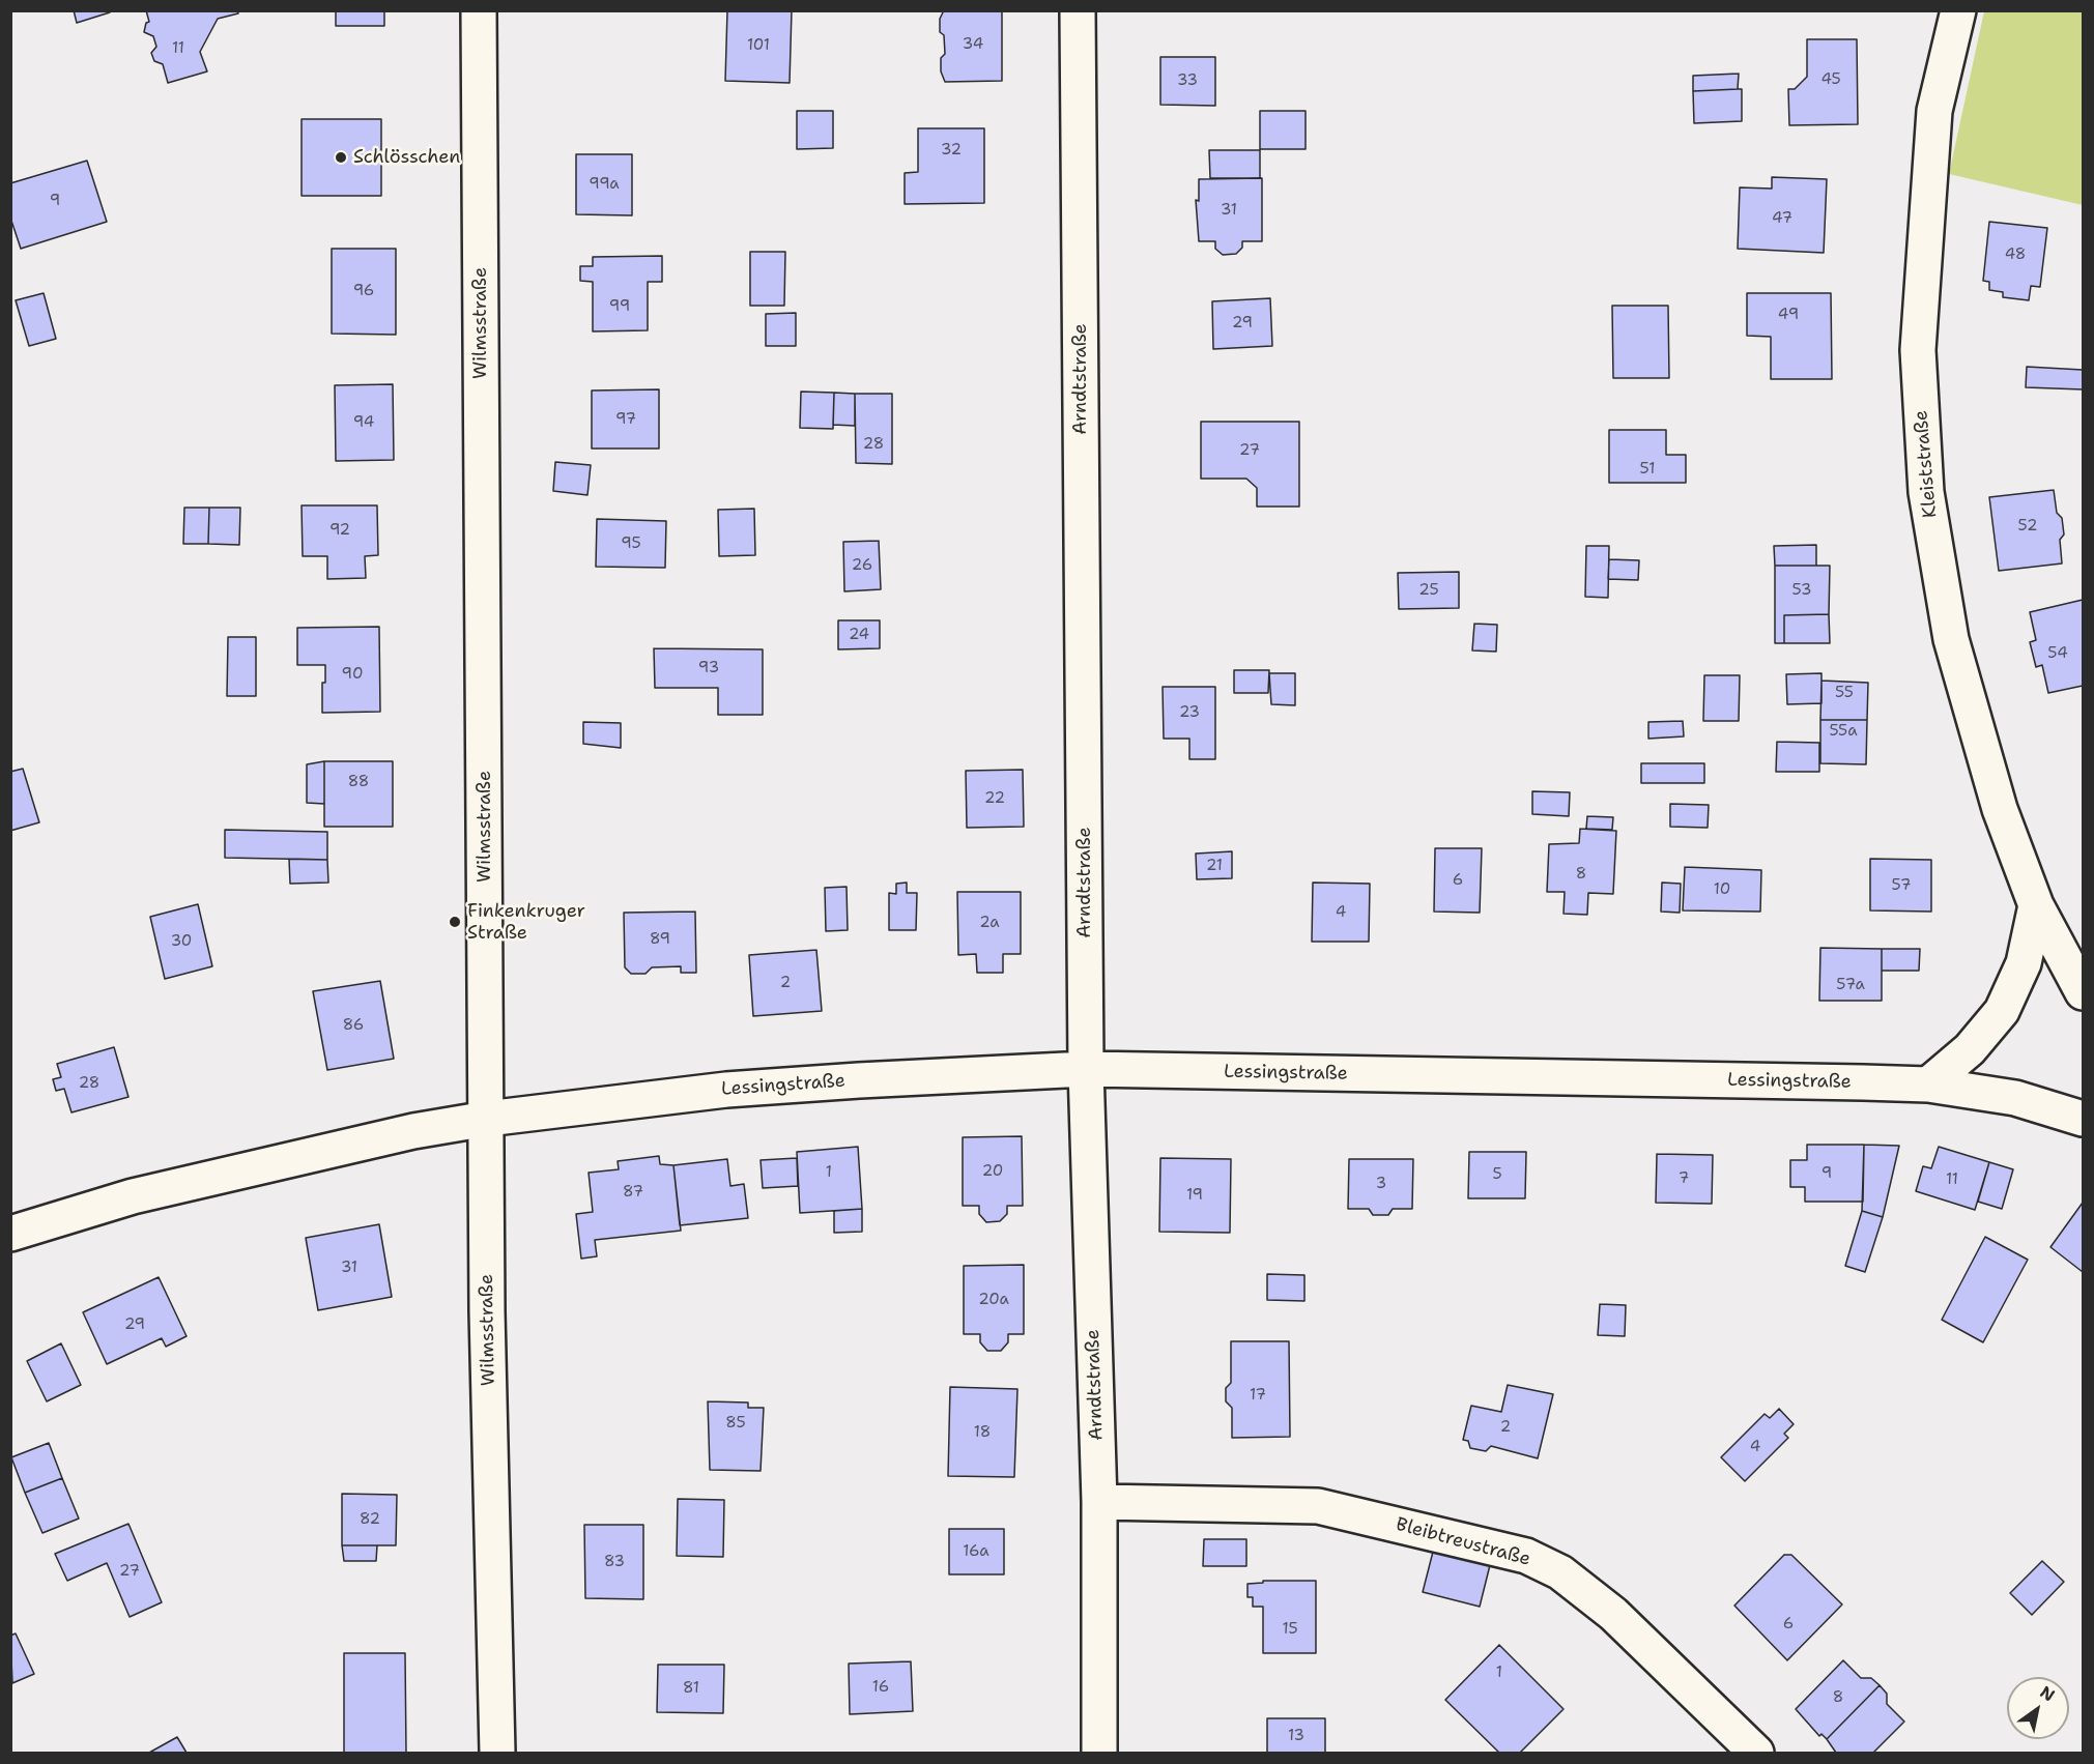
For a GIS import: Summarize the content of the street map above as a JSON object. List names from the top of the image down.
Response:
{
  "streets": {
    "street": [
      "Wilmsstraße",
      "Arndtstraße",
      "Kleiststraße",
      "Lessingstraße",
      "Bleibtreustraße"
    ]
  },
  "crossings": [
    ["Wilmsstraße", "Lessingstraße"],
    ["Arndtstraße", "Lessingstraße"],
    ["Arndtstraße", "Bleibtreustraße"]
  ],
  "places": ["Schlösschen", "Finkenkruger Straße"],
  "house_numbers": [
    "34",
    "101",
    "11",
    "45",
    "33",
    "32",
    "99a",
    "9",
    "31",
    "47",
    "48",
    "96",
    "99",
    "49",
    "29",
    "97",
    "94",
    "28",
    "27",
    "51",
    "52",
    "92",
    "95",
    "26",
    "25",
    "53",
    "24",
    "54",
    "93",
    "90",
    "55",
    "23",
    "55a",
    "88",
    "22",
    "21",
    "8",
    "6",
    "57",
    "10",
    "4",
    "2a",
    "89",
    "30",
    "2",
    "57a",
    "86",
    "28",
    "20",
    "1",
    "9",
    "5",
    "7",
    "11",
    "3",
    "87",
    "19",
    "31",
    "20a",
    "29",
    "17",
    "85",
    "2",
    "18",
    "4",
    "82",
    "16a",
    "83",
    "27",
    "6",
    "15",
    "1",
    "16",
    "81",
    "8",
    "13"
  ],
  "north": "top right"
}
